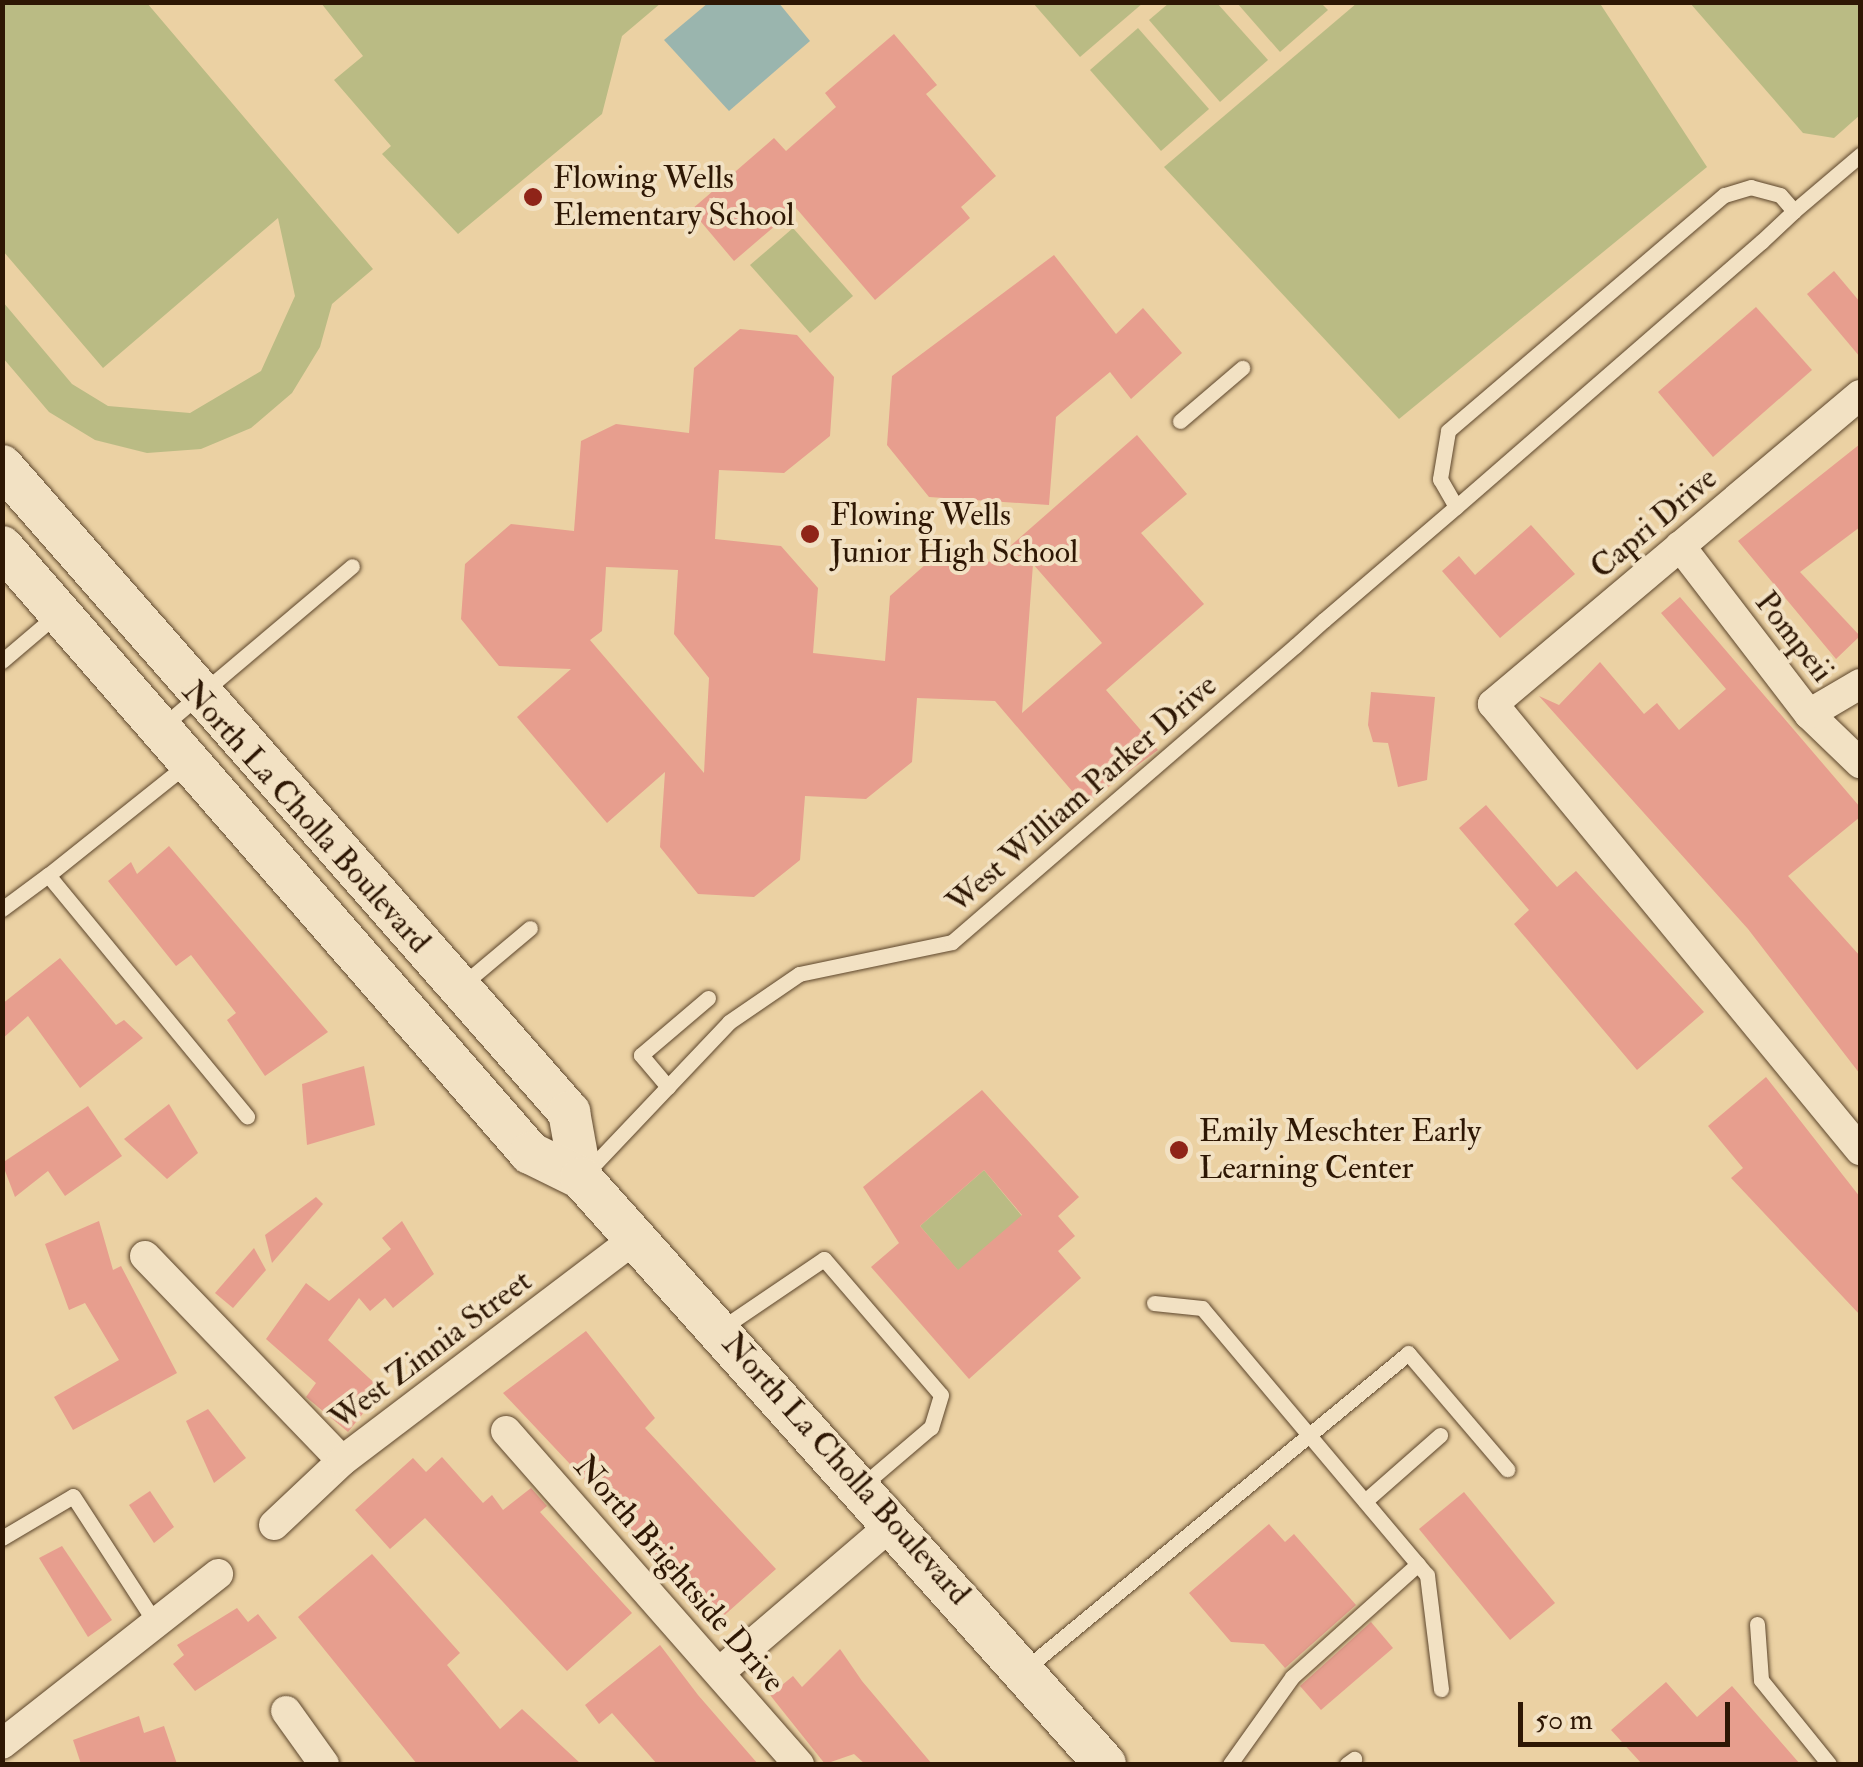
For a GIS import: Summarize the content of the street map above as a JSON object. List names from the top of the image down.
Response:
{
  "streets": {
    "street": [
      "Capri Drive",
      "Pompeii",
      "North La Cholla Boulevard",
      "West Zinnia Street",
      "North Brightside Drive"
    ],
    "lane": ["West William Parker Drive"]
  },
  "crossings": [
    ["Capri Drive", "Pompeii"],
    ["West William Parker Drive", "North La Cholla Boulevard"],
    ["North La Cholla Boulevard", "West Zinnia Street"]
  ],
  "places": ["Flowing Wells Elementary School", "Flowing Wells Junior High School", "Emily Meschter Early Learning Center"],
  "scale_bar": "50 m"
}
